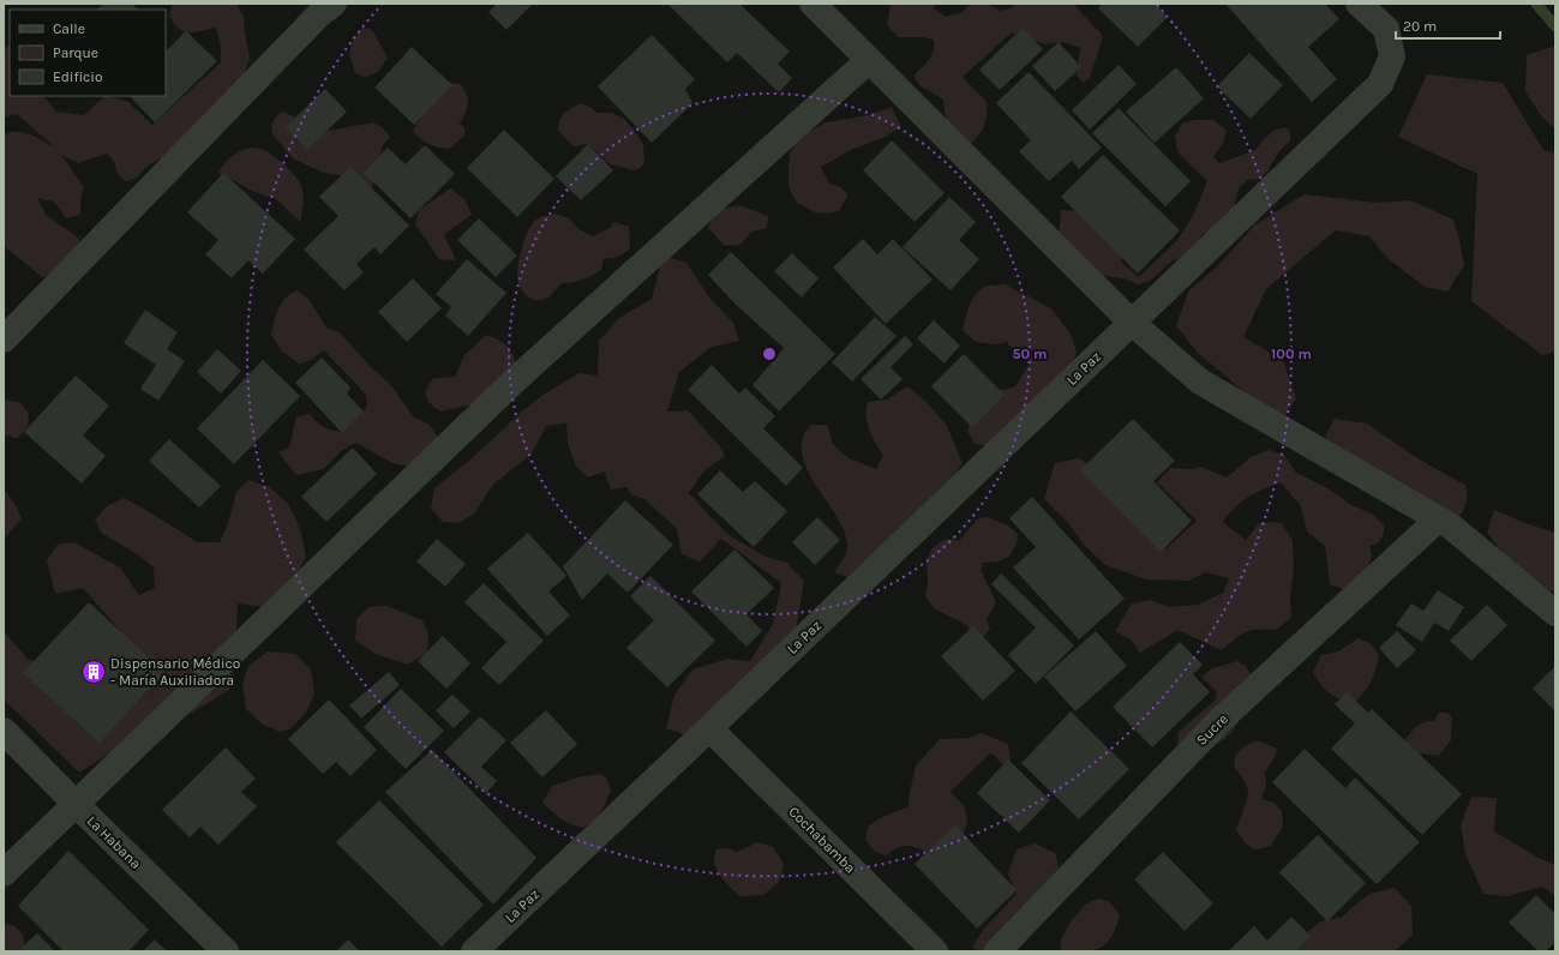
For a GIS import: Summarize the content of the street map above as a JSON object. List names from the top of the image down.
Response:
{
  "streets": {
    "street": [
      "La Paz",
      "Sucre",
      "Cochabamba",
      "La Habana"
    ]
  },
  "crossings": [
    ["La Paz", "Cochabamba"]
  ],
  "places": {
    "building": ["Dispensario Médico - María Auxiliadora"]
  },
  "legend": ["Calle", "Parque", "Edificio"],
  "scale_bar": "20 m",
  "rings": ["50 m", "100 m"]
}
